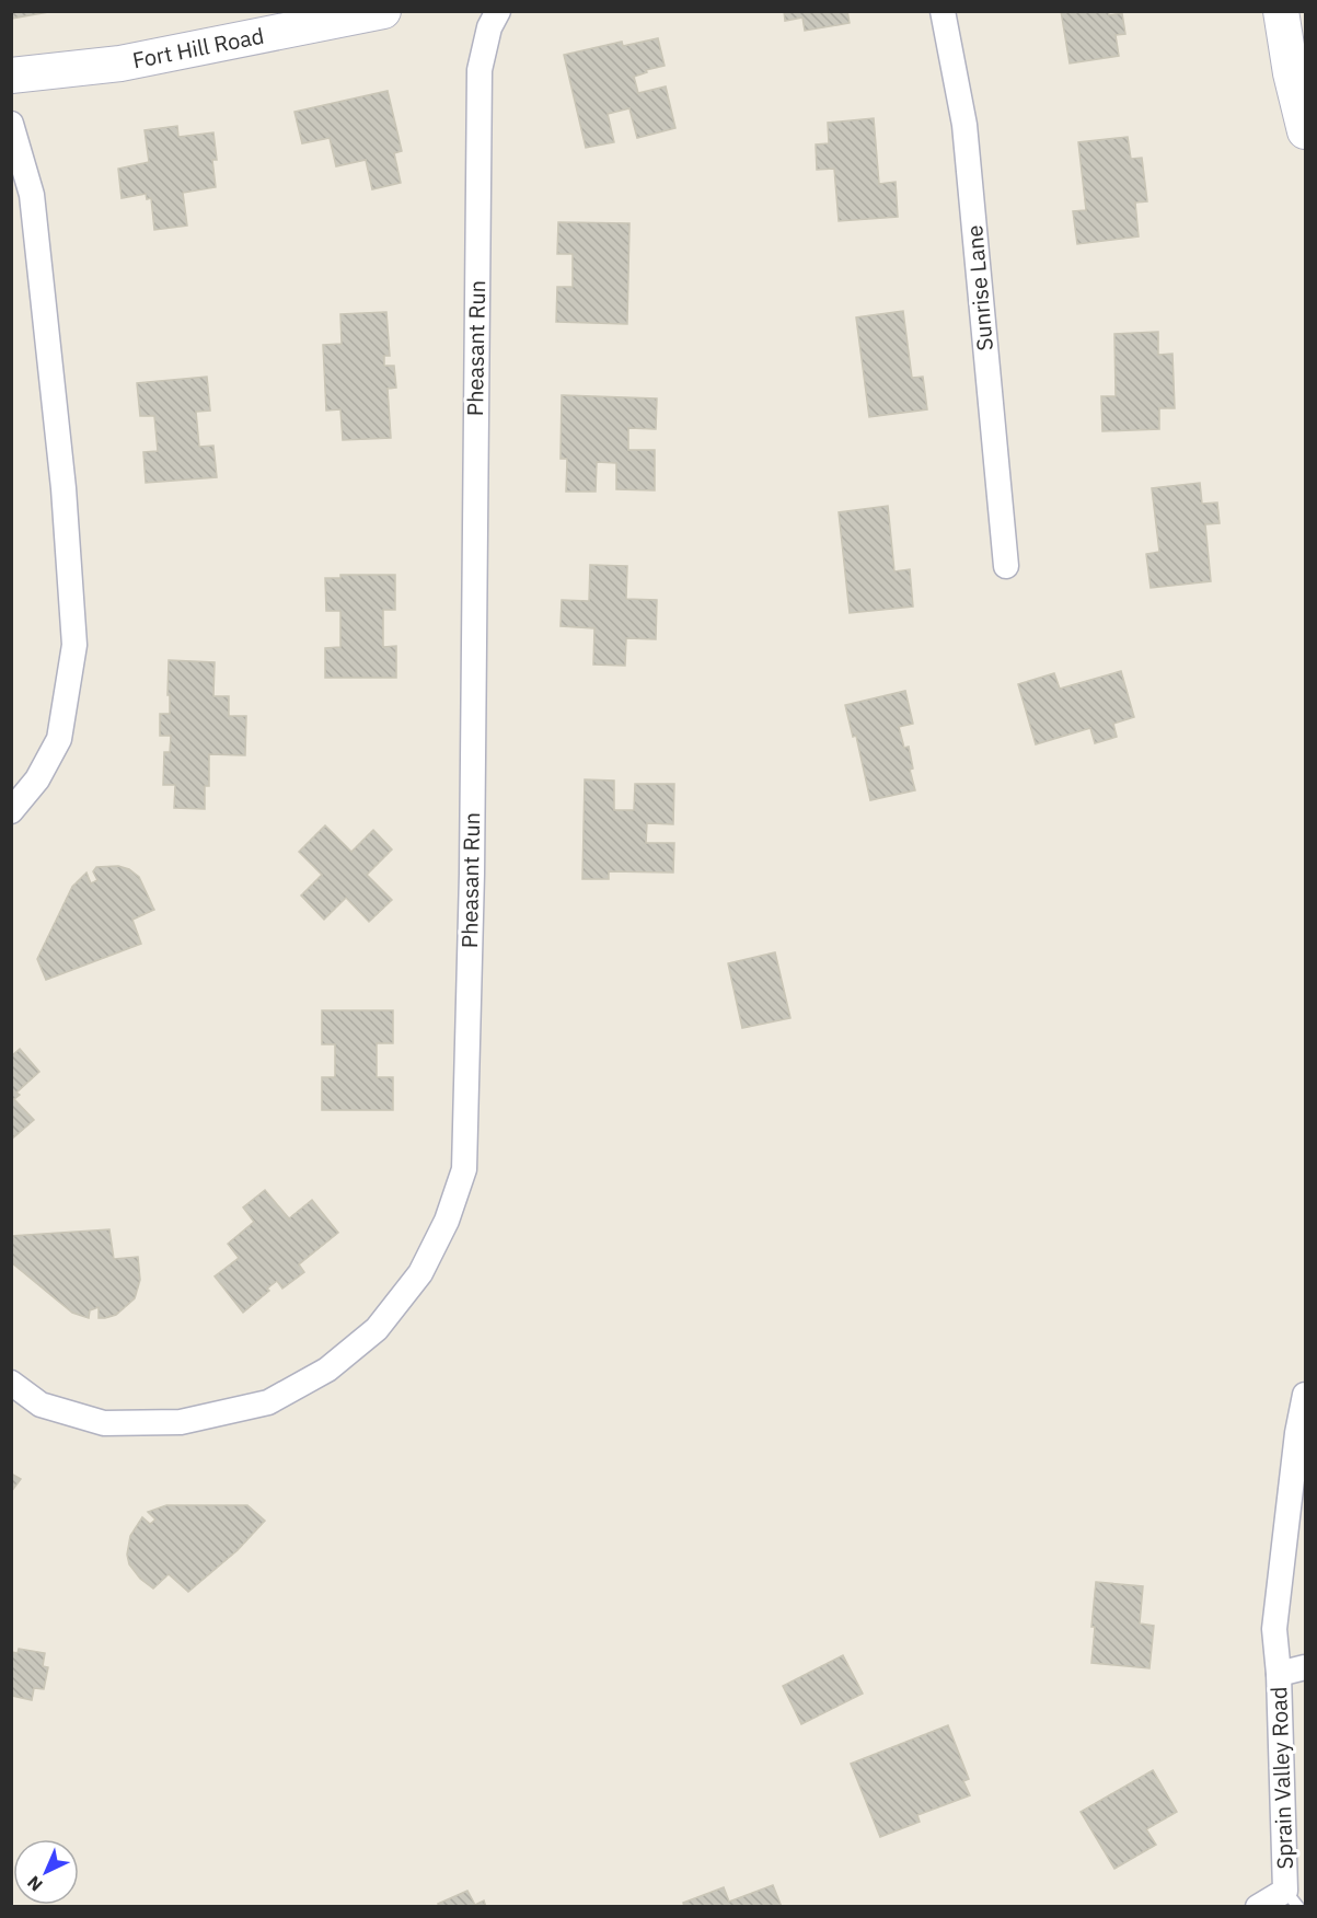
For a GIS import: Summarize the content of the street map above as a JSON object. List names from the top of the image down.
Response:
{
  "streets": {
    "street": [
      "Fort Hill Road",
      "Sunrise Lane",
      "Pheasant Run",
      "Sprain Valley Road"
    ]
  },
  "north": "bottom left"
}
